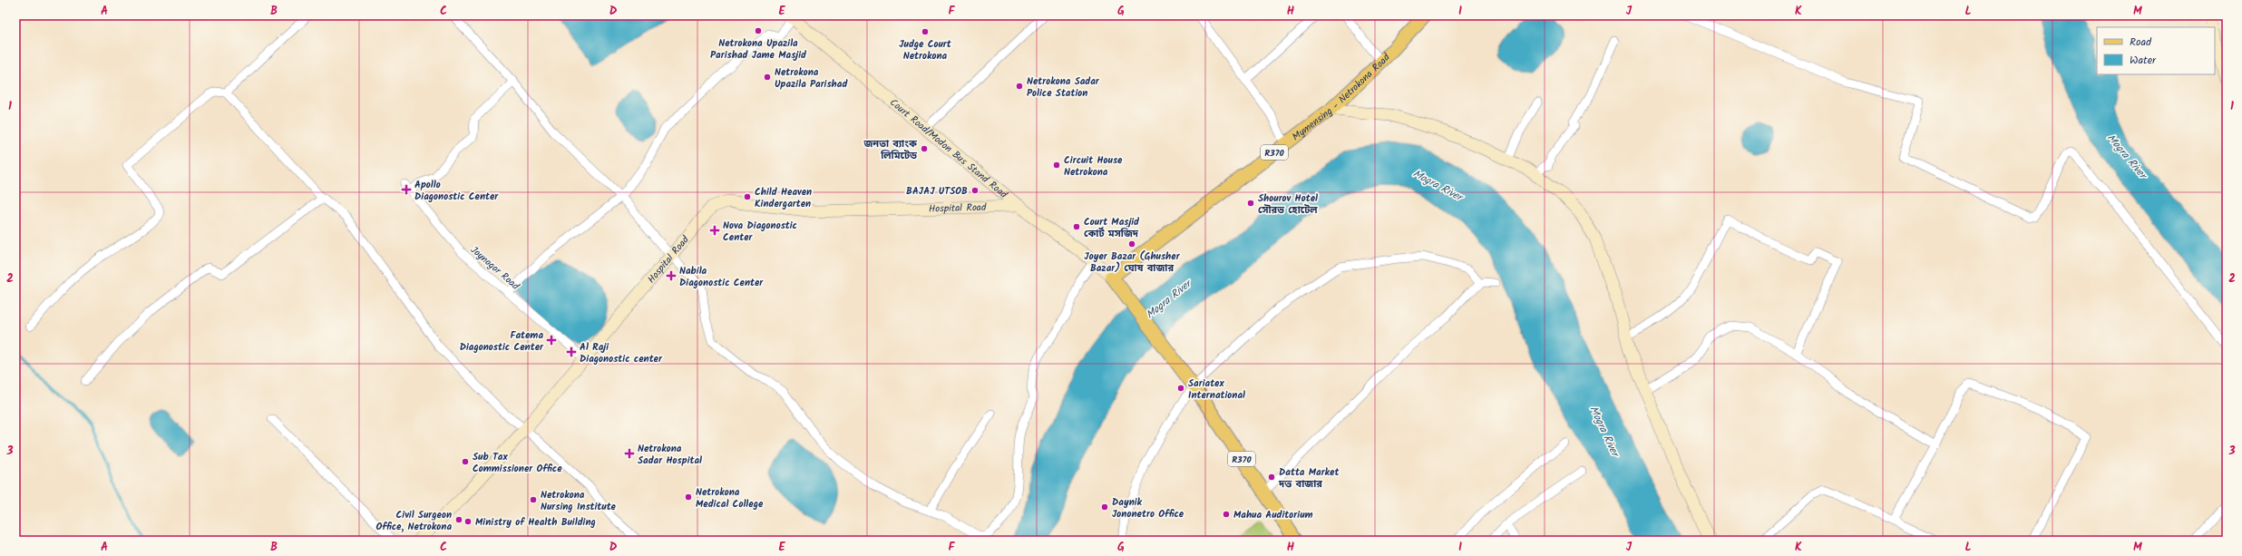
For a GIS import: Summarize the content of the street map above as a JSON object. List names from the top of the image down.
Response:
{
  "streets": {
    "main road": ["Mymensing - Netrokona Road", "R370"],
    "street": ["Court Road/Modon Bus Stand Road", "Hospital Road", "Joynogor Road"]
  },
  "crossings": [
    ["Mymensing - Netrokona Road", "Court Road/Modon Bus Stand Road"],
    ["Mymensing - Netrokona Road", "R370"],
    ["Court Road/Modon Bus Stand Road", "R370"],
    ["Court Road/Modon Bus Stand Road", "Hospital Road"],
    ["Hospital Road", "Joynogor Road"]
  ],
  "water": ["Mogra River"],
  "places": {
    "other": [
      "Netrokona Upazila Parishad Jame Masjid",
      "Judge Court Netrokona",
      "Netrokona Upazila Parishad",
      "Netrokona Sadar Police Station",
      "জনতা ব্যাংক লিমিটেড",
      "Circuit House Netrokona",
      "BAJAJ UTSOB",
      "Child Heaven Kindergarten",
      "Shourov Hotel সৌরভ হোটেল",
      "Court Masjid কোর্ট মসজিদ",
      "Joyer Bazar (Ghusher Bazar) ঘোষ বাজার",
      "Sariatex International",
      "Sub Tax Commissioner Office",
      "Datta Market দত্ত বাজার",
      "Netrokona Medical College",
      "Netrokona Nursing Institute",
      "Daynik Jononetro Office",
      "Mahua Auditorium",
      "Civil Surgeon Office, Netrokona",
      "Ministry of Health Building"
    ],
    "health": [
      "Apollo Diagonostic Center",
      "Nova Diagonostic Center",
      "Nabila Diagonostic Center",
      "Fatema Diagonostic Center",
      "Al Raji Diagonostic center",
      "Netrokona Sadar Hospital"
    ]
  },
  "legend": ["Road", "Water"],
  "grid": {
    "columns": [
      "A",
      "B",
      "C",
      "D",
      "E",
      "F",
      "G",
      "H",
      "I",
      "J",
      "K",
      "L",
      "M"
    ],
    "rows": ["1", "2", "3"]
  }
}
